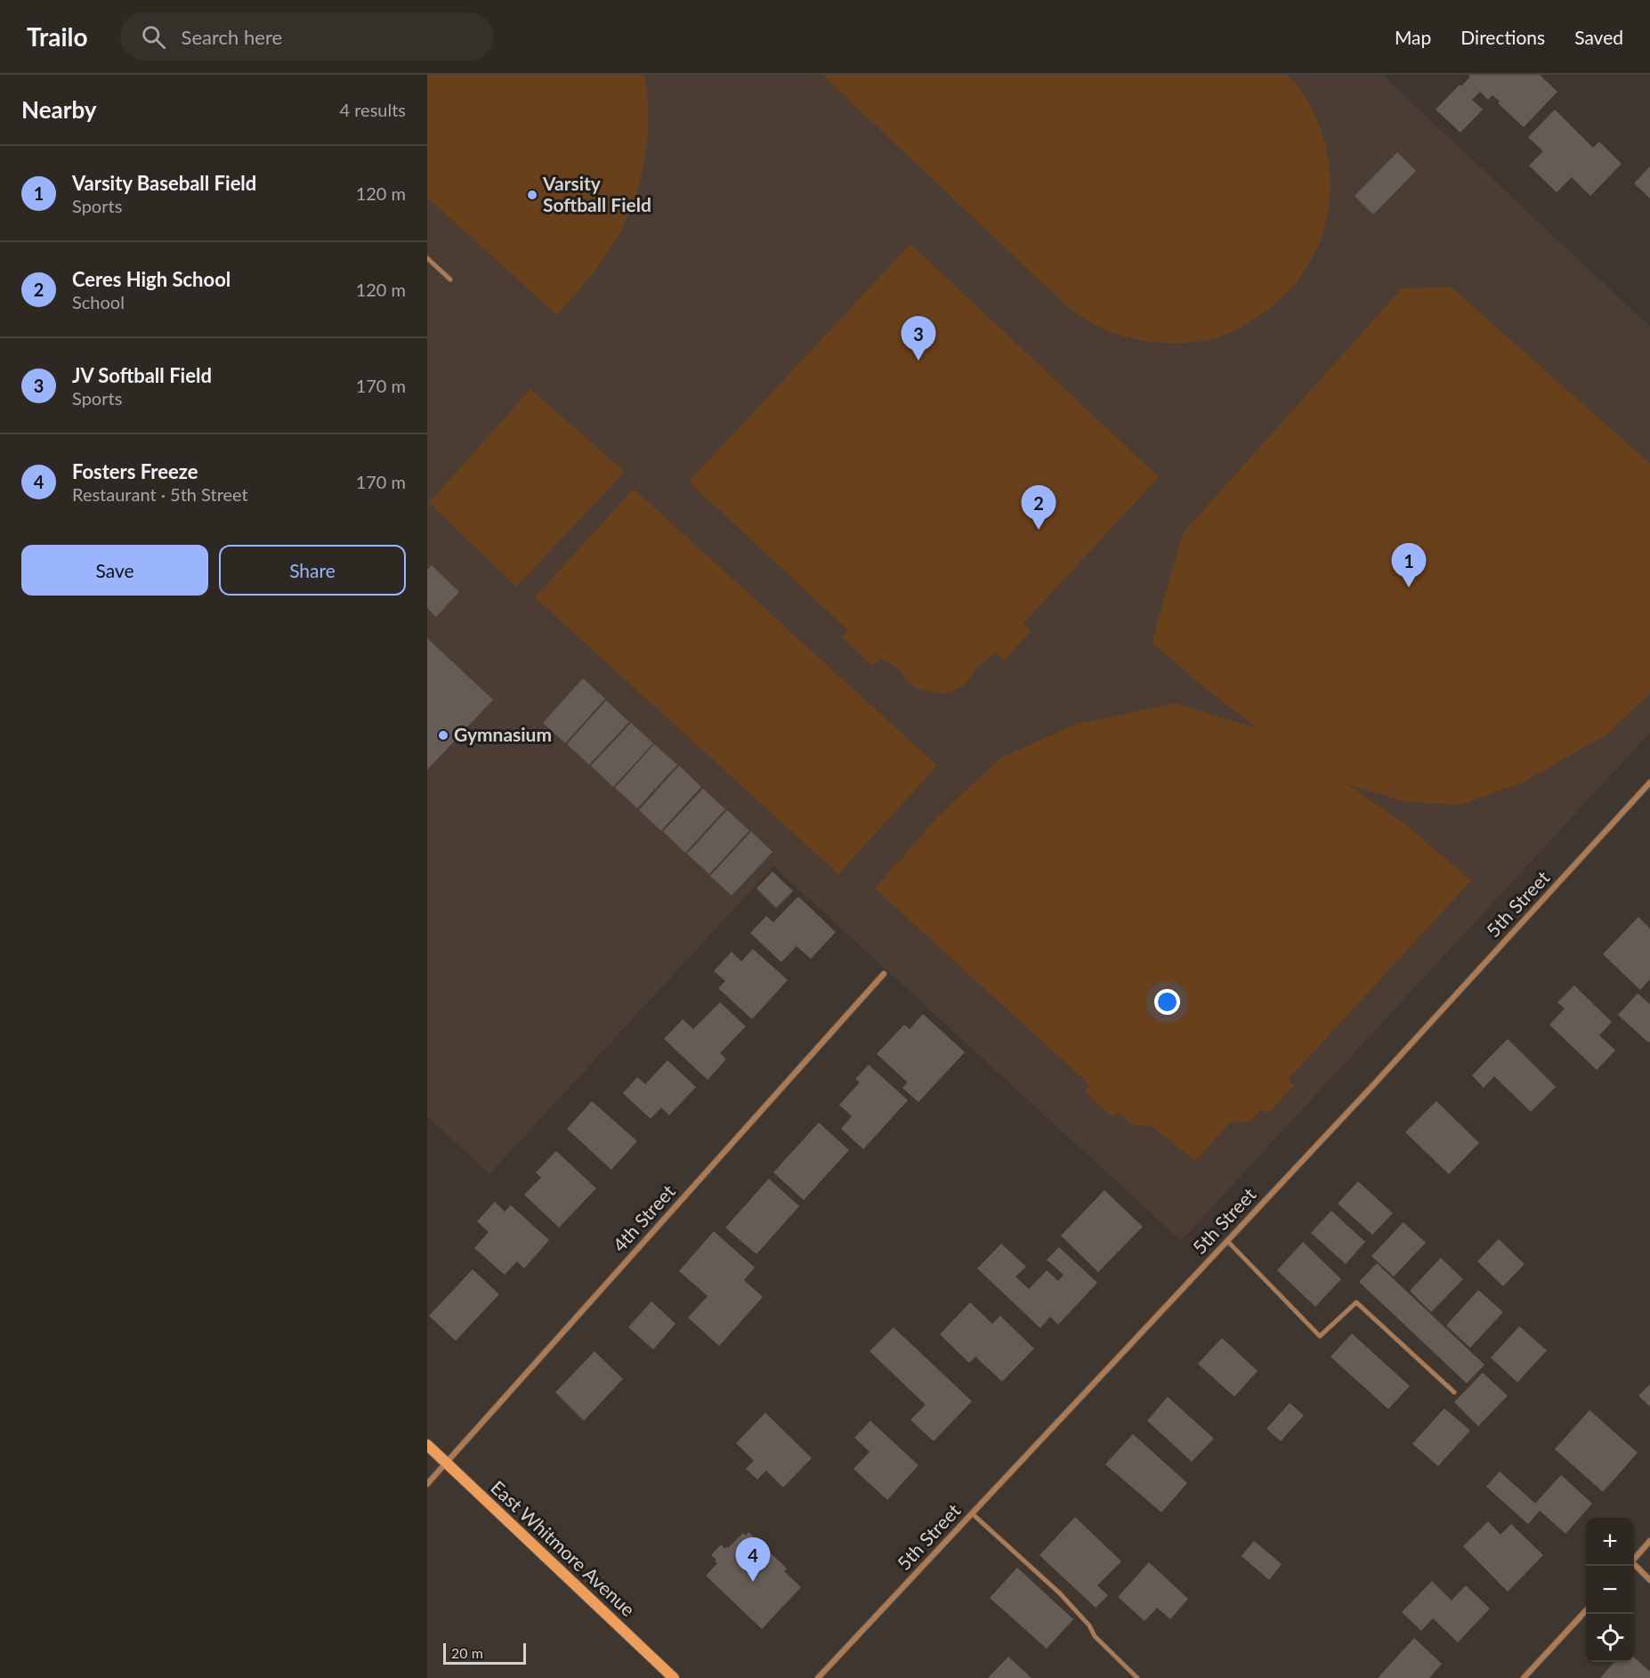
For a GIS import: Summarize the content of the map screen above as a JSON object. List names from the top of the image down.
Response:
{
  "streets": {
    "main road": ["East Whitmore Avenue"],
    "street": ["5th Street", "4th Street"]
  },
  "crossings": [
    ["4th Street", "East Whitmore Avenue"]
  ],
  "places": ["Varsity Softball Field", "Gymnasium"],
  "scale_bar": "20 m",
  "page": {
    "header": "Trailo",
    "search": "Search here",
    "nav": ["Map", "Directions", "Saved"],
    "heading": ["Nearby", "4 results"],
    "list": [
      {
        "mark": "1",
        "name": "Varsity Baseball Field",
        "note": "Sports",
        "value": "120 m"
      },
      {
        "mark": "2",
        "name": "Ceres High School",
        "note": "School",
        "value": "120 m"
      },
      {
        "mark": "3",
        "name": "JV Softball Field",
        "note": "Sports",
        "value": "170 m"
      },
      {
        "mark": "4",
        "name": "Fosters Freeze",
        "note": "Restaurant · 5th Street",
        "value": "170 m"
      }
    ],
    "pins": [
      "3",
      "2",
      "1",
      "4"
    ],
    "buttons": ["Save", "Share"],
    "map_buttons": ["+", "−"],
    "scale": "20 m"
  }
}
